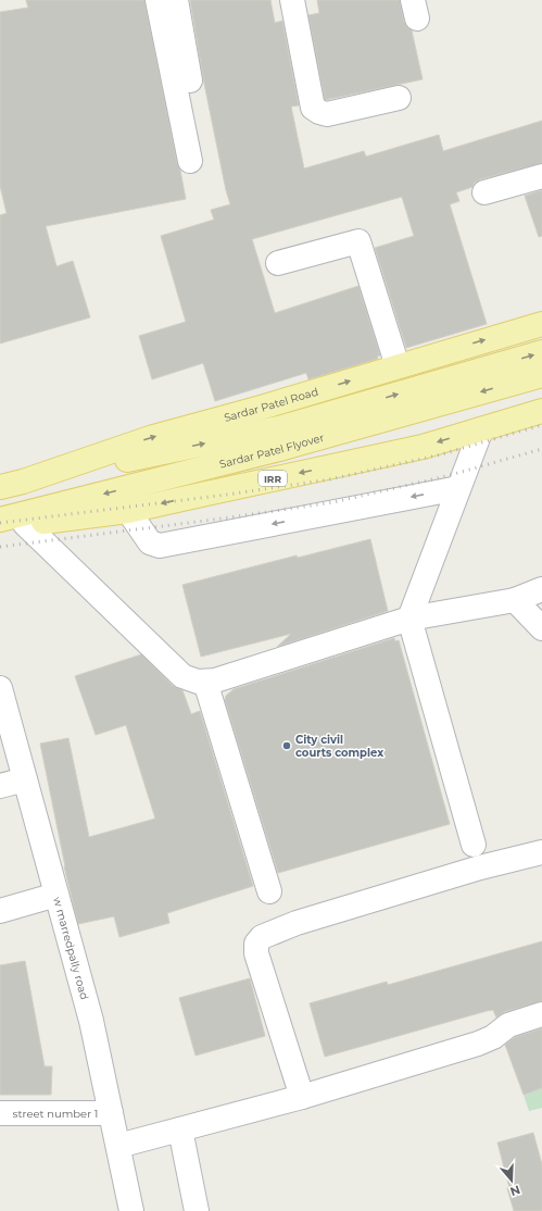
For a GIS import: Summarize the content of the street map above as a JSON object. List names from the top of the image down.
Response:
{
  "streets": {
    "main road": ["Sardar Patel Road", "Sardar Patel Flyover", "IRR"],
    "street": ["w marredpally road", "street number 1"]
  },
  "crossings": [
    ["Sardar Patel Road", "Sardar Patel Flyover"],
    ["w marredpally road", "street number 1"]
  ],
  "places": ["City civil courts complex"],
  "north": "bottom"
}
